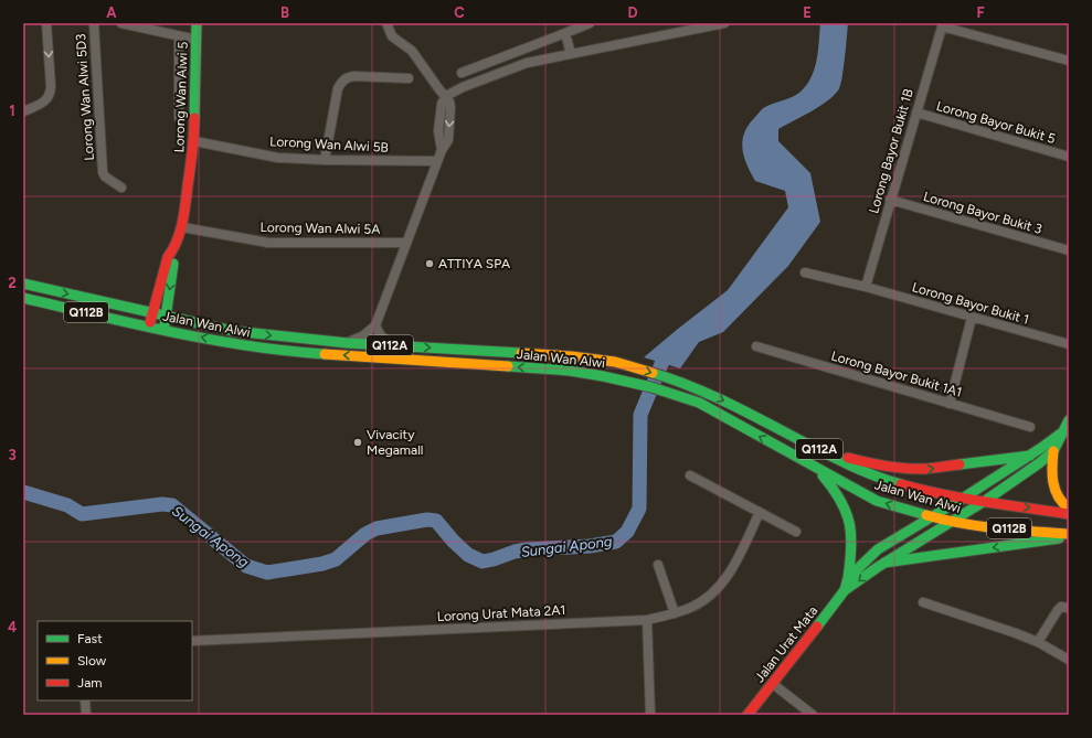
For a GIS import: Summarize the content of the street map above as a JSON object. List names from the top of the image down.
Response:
{
  "streets": {
    "main road": [
      "Lorong Wan Alwi 5",
      "Q112B",
      "Jalan Wan Alwi",
      "Q112A",
      "Jalan Urat Mata"
    ],
    "street": [
      "Lorong Wan Alwi 5D3",
      "Lorong Bayor Bukit 5",
      "Lorong Wan Alwi 5B",
      "Lorong Bayor Bukit 1B",
      "Lorong Bayor Bukit 3",
      "Lorong Wan Alwi 5A",
      "Lorong Bayor Bukit 1",
      "Lorong Bayor Bukit 1A1",
      "Lorong Urat Mata 2A1"
    ]
  },
  "crossings": [
    ["Lorong Wan Alwi 5", "Lorong Wan Alwi 5B"],
    ["Lorong Wan Alwi 5", "Lorong Wan Alwi 5A"],
    ["Lorong Wan Alwi 5", "Jalan Wan Alwi"],
    ["Lorong Bayor Bukit 5", "Lorong Bayor Bukit 1B"],
    ["Lorong Bayor Bukit 1B", "Lorong Bayor Bukit 3"],
    ["Lorong Bayor Bukit 1B", "Lorong Bayor Bukit 1"]
  ],
  "water": ["Sungai Apong"],
  "places": ["ATTIYA SPA", "Vivacity Megamall"],
  "legend": ["Fast", "Slow", "Jam"],
  "grid": {
    "columns": [
      "A",
      "B",
      "C",
      "D",
      "E",
      "F"
    ],
    "rows": [
      "1",
      "2",
      "3",
      "4"
    ]
  }
}
